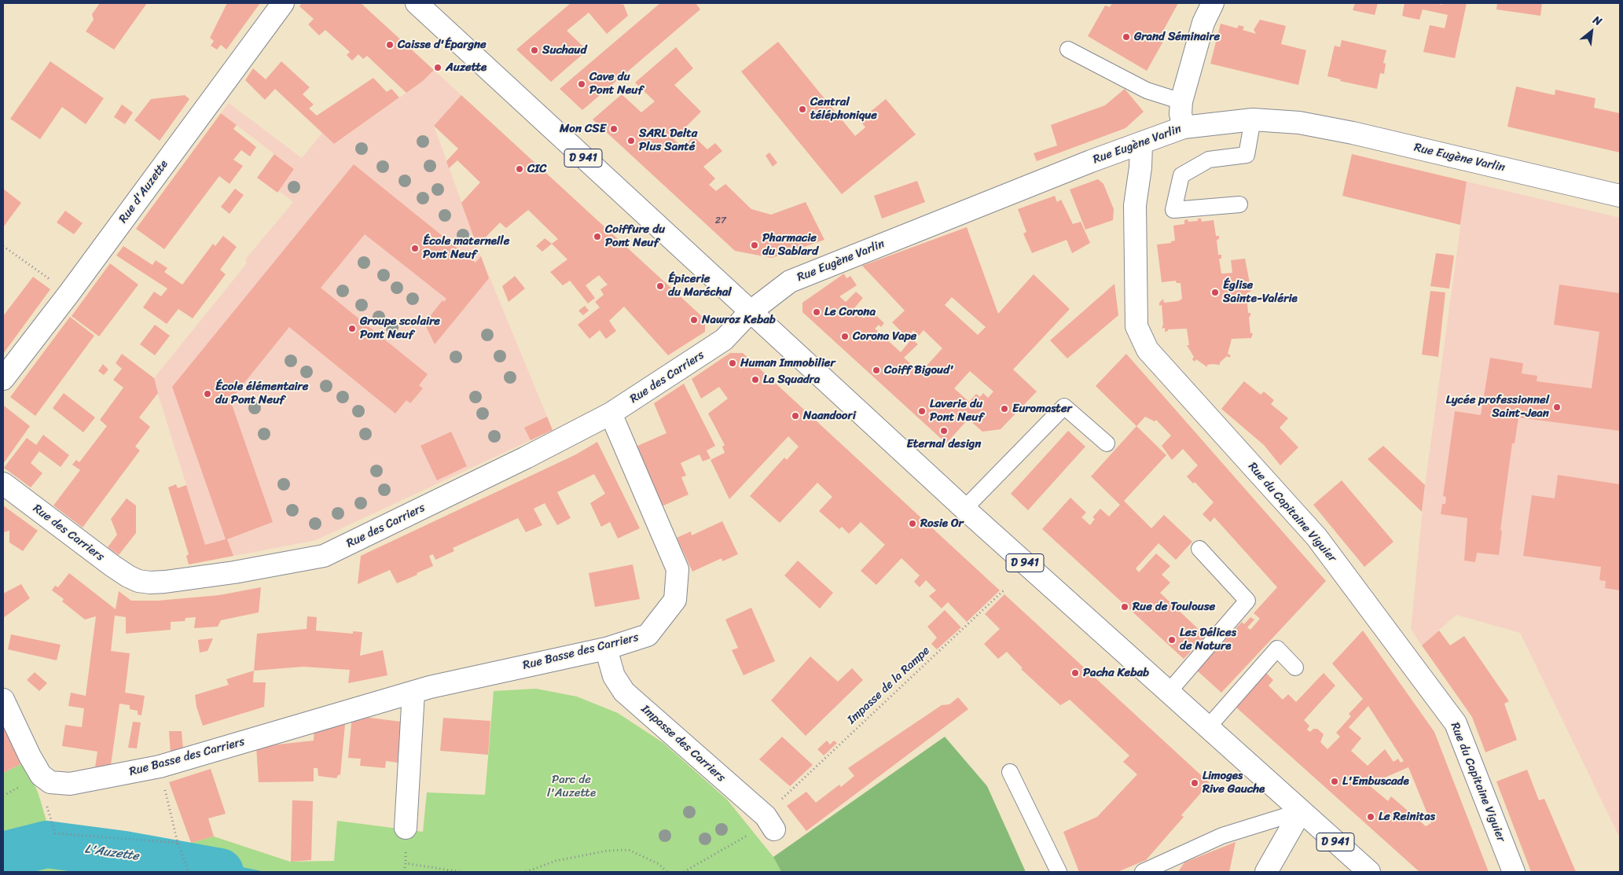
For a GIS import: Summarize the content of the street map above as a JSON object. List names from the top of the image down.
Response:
{
  "streets": {
    "street": [
      "Rue Eugène Varlin",
      "D 941",
      "Rue d'Auzette",
      "Rue des Carriers",
      "Rue du Capitaine Viguier",
      "Rue Basse des Carriers",
      "Impasse des Carriers"
    ],
    "path": ["Impasse de la Rampe"]
  },
  "crossings": [
    ["Rue Eugène Varlin", "D 941"],
    ["Rue Eugène Varlin", "Rue des Carriers"],
    ["Rue Eugène Varlin", "Rue du Capitaine Viguier"],
    ["D 941", "Rue des Carriers"],
    ["Rue des Carriers", "Rue Basse des Carriers"],
    ["Rue Basse des Carriers", "Impasse des Carriers"]
  ],
  "water": ["L'Auzette"],
  "parks": ["Parc de l'Auzette"],
  "places": [
    "Grand Séminaire",
    "Caisse d'Épargne",
    "Suchaud",
    "Auzette",
    "Cave du Pont Neuf",
    "Central téléphonique",
    "Mon CSE",
    "SARL Delta Plus Santé",
    "CIC",
    "Coiffure du Pont Neuf",
    "Pharmacie du Sablard",
    "École maternelle Pont Neuf",
    "Épicerie du Maréchal",
    "Église Sainte-Valérie",
    "Le Corona",
    "Nawroz Kebab",
    "Groupe scolaire Pont Neuf",
    "Corona Vape",
    "Human Immobilier",
    "Coiff Bigoud'",
    "La Squadra",
    "École élémentaire du Pont Neuf",
    "Lycée professionnel Saint-Jean",
    "Euromaster",
    "Laverie du Pont Neuf",
    "Naandoori",
    "Eternal design",
    "Rosie Or",
    "Rue de Toulouse",
    "Les Délices de Nature",
    "Pacha Kebab",
    "L'Embuscade",
    "Limoges Rive Gauche",
    "Le Reinitas"
  ],
  "house_numbers": ["27"],
  "north": "top right"
}
